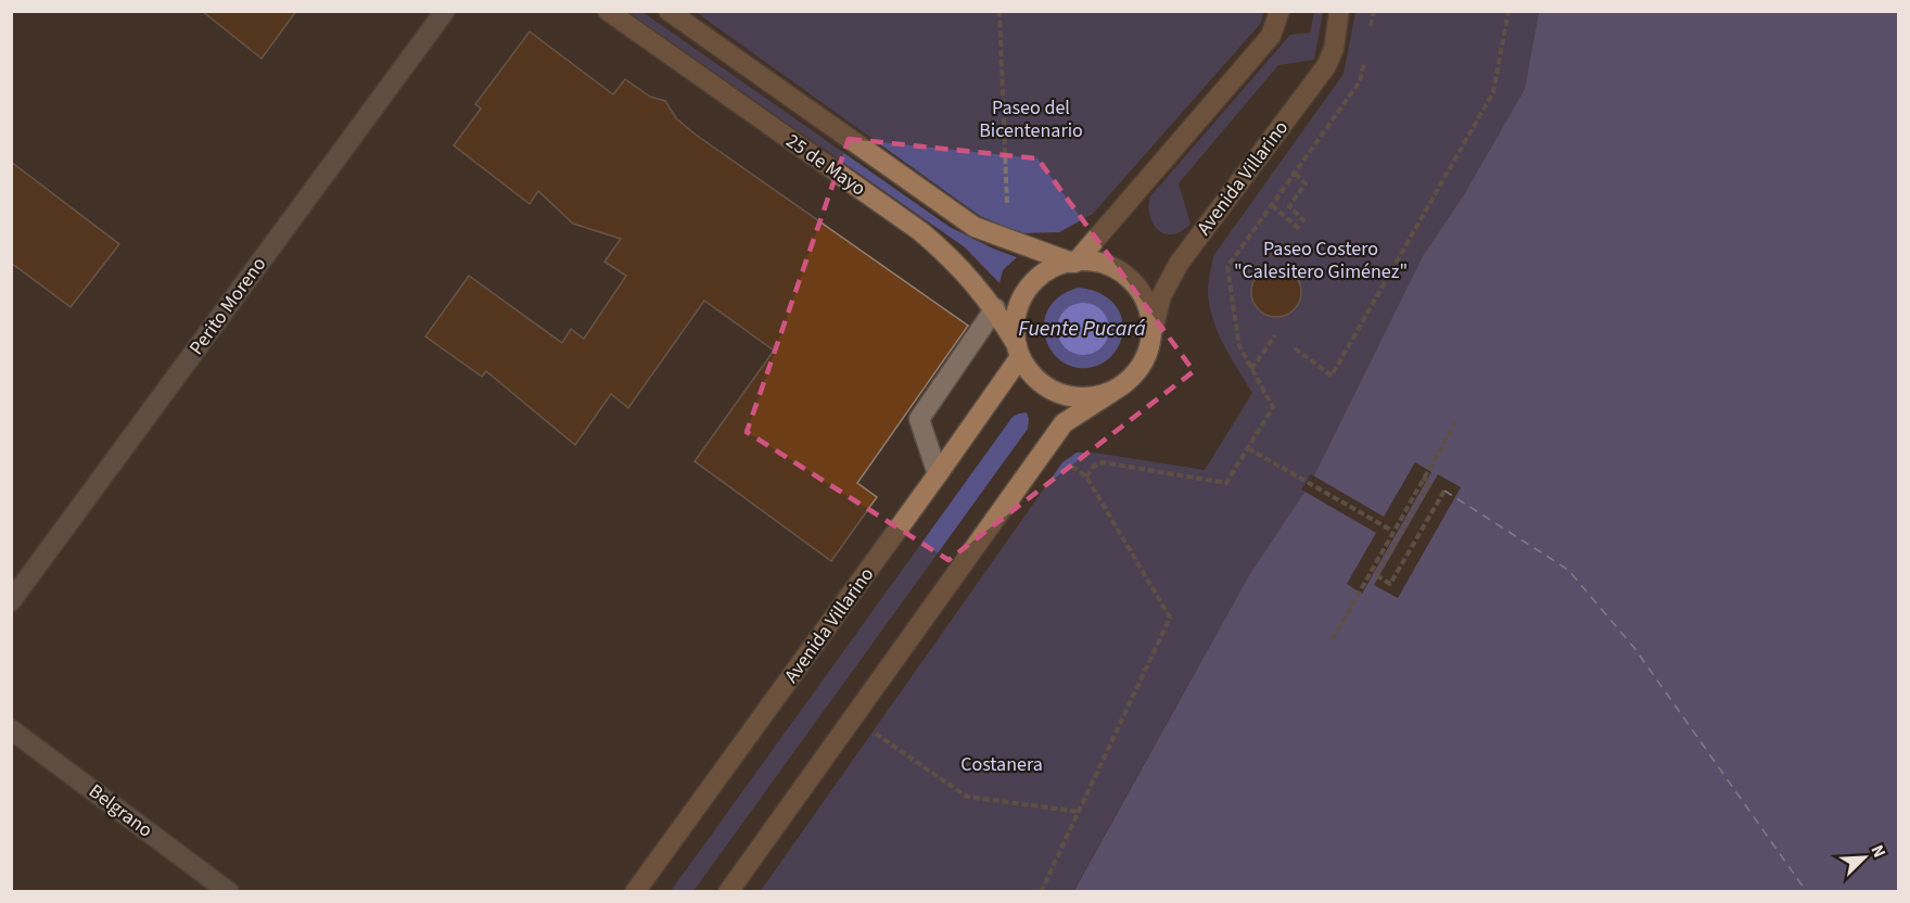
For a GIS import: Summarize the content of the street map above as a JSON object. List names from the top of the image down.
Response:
{
  "streets": {
    "main road": ["25 de Mayo", "Avenida Villarino"],
    "street": ["Perito Moreno", "Belgrano"]
  },
  "crossings": [
    ["25 de Mayo", "Avenida Villarino"]
  ],
  "water": ["Fuente Pucará"],
  "parks": ["Paseo del Bicentenario", "Paseo Costero \"Calesitero Giménez\"", "Costanera"],
  "north": "top right"
}
